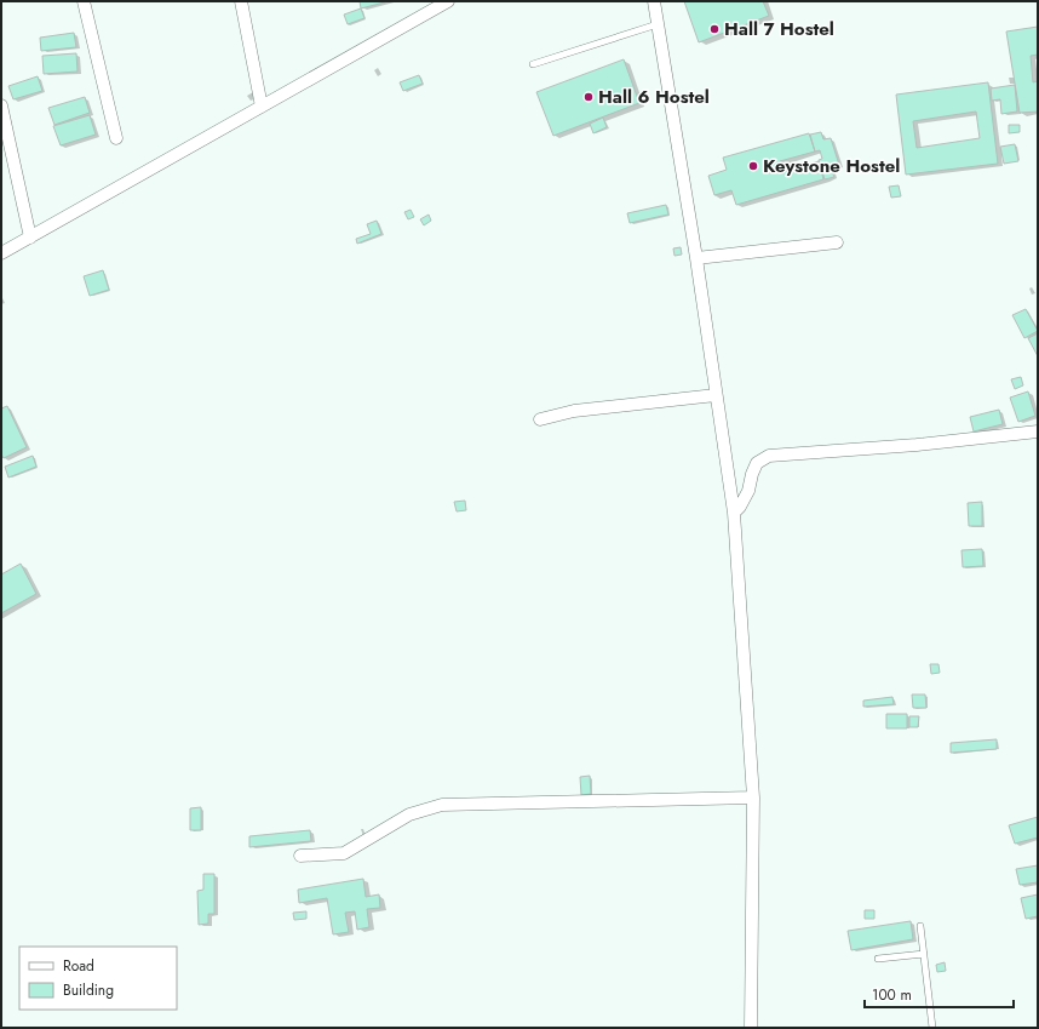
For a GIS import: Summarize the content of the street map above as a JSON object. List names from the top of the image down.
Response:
{
  "places": ["Hall 7 Hostel", "Hall 6 Hostel", "Keystone Hostel"],
  "legend": ["Road", "Building"],
  "scale_bar": "100 m"
}
